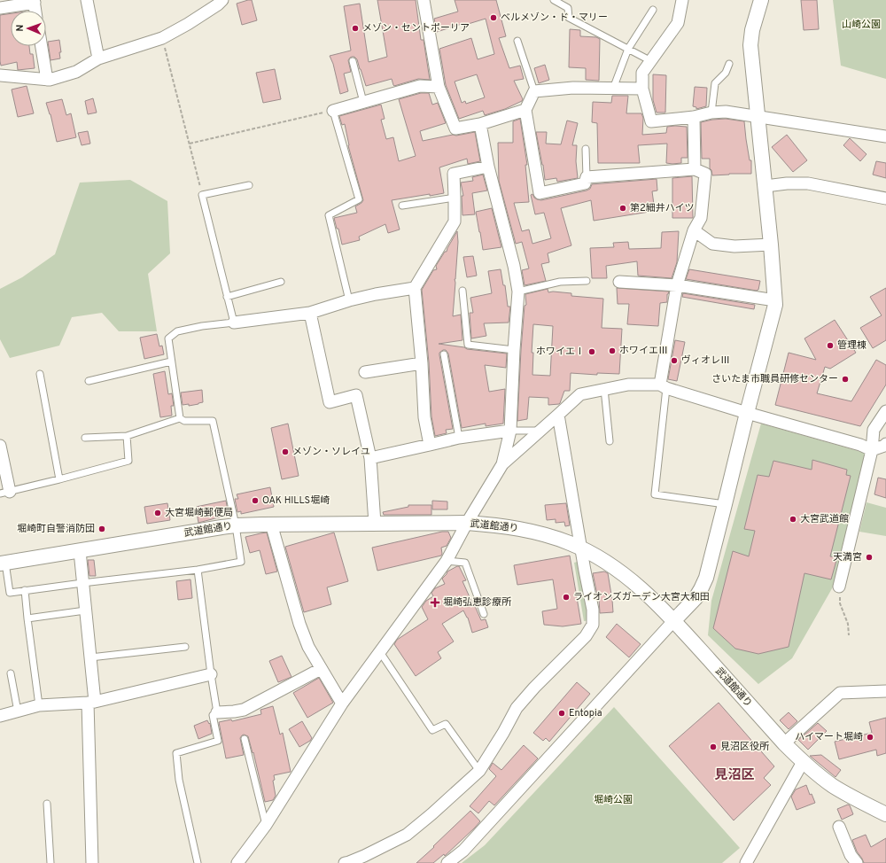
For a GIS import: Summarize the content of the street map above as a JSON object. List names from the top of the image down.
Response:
{
  "streets": {
    "street": ["武道館通り"]
  },
  "districts": ["見沼区"],
  "parks": ["山崎公園", "堀崎公園"],
  "places": {
    "other": [
      "ベルメゾン・ド・マリー",
      "メゾン・セントポーリア",
      "第2細井ハイツ",
      "管理棟",
      "ホワイエⅢ",
      "ホワイエⅠ",
      "ヴィオレⅢ",
      "さいたま市職員研修センター",
      "メゾン・ソレイユ",
      "OAK HILLS堀崎",
      "大宮堀崎郵便局",
      "大宮武道館",
      "堀崎町自警消防団",
      "天満宮",
      "ライオンズガーデン大宮大和田",
      "Entopia",
      "ハイマート堀崎",
      "見沼区役所"
    ],
    "health": ["堀崎弘恵診療所"]
  },
  "north": "left"
}
